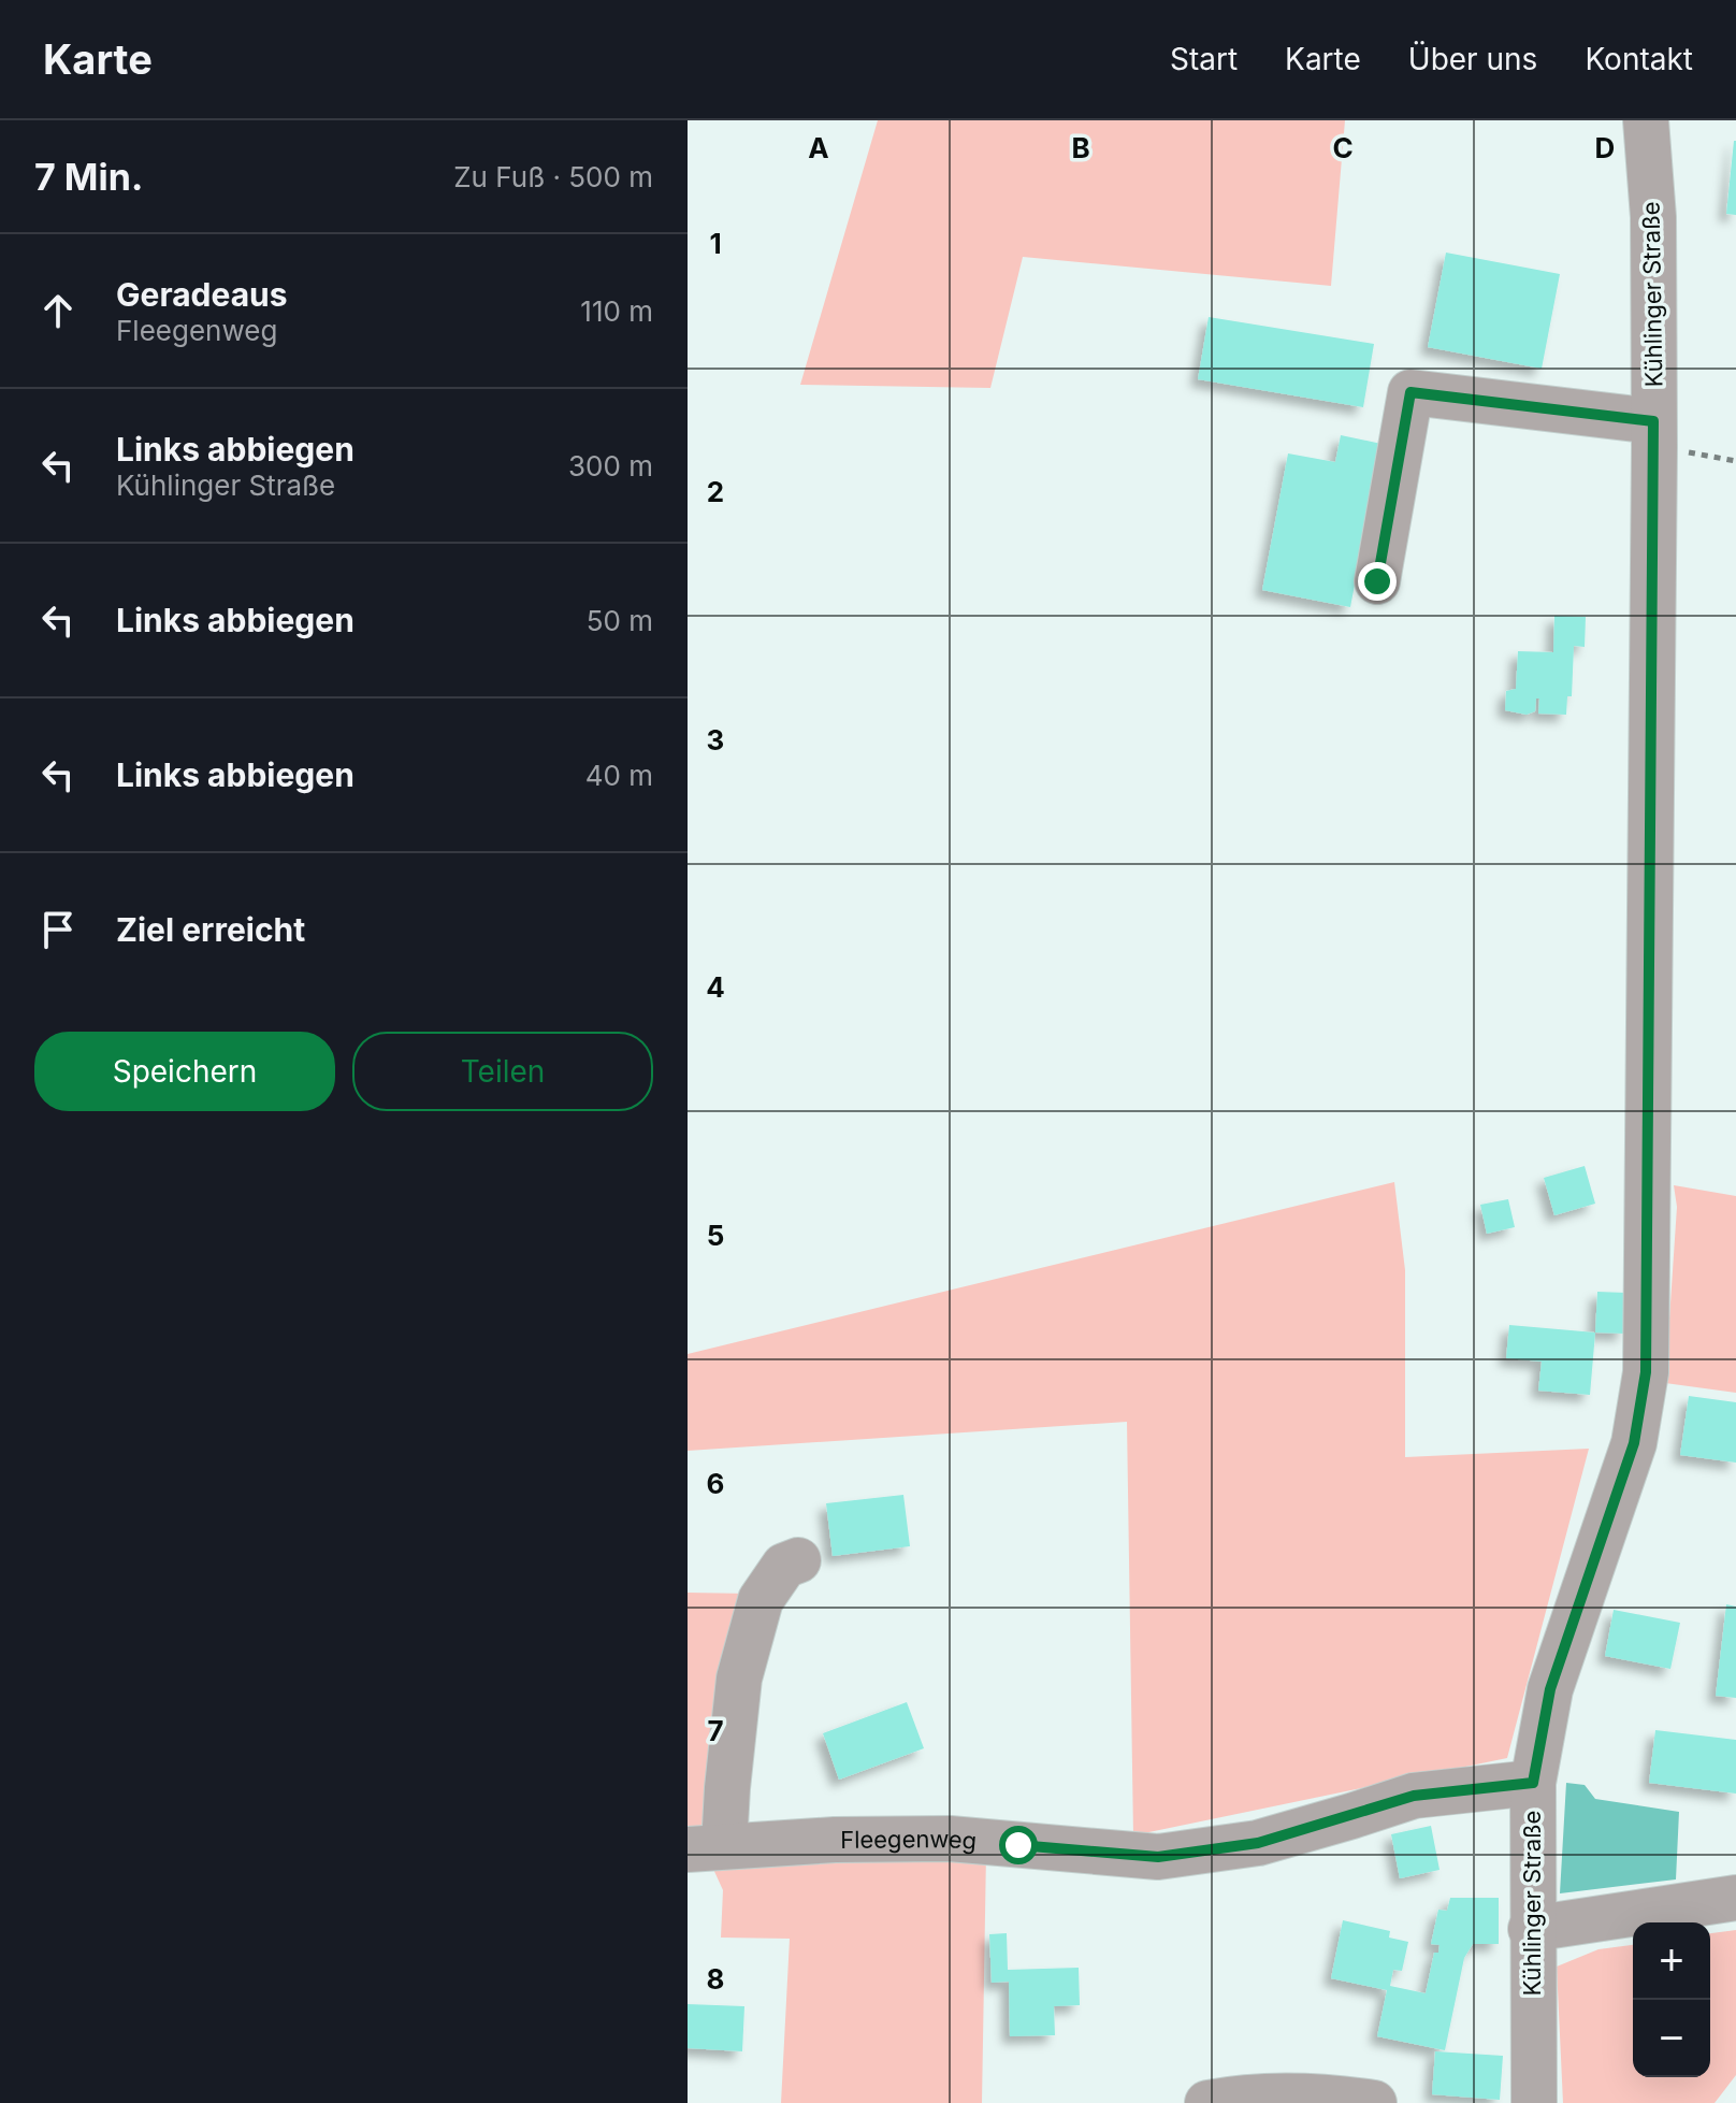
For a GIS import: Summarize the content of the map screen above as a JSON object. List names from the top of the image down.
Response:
{
  "streets": {
    "street": ["Kühlinger Straße", "Fleegenweg"]
  },
  "crossings": [
    ["Kühlinger Straße", "Fleegenweg"]
  ],
  "page": {
    "header": "Karte",
    "nav": [
      "Start",
      "Karte",
      "Über uns",
      "Kontakt"
    ],
    "heading": ["7 Min.", "Zu Fuß · 500 m"],
    "list": [
      ["Geradeaus", "Fleegenweg", "110 m"],
      ["Links abbiegen", "Kühlinger Straße", "300 m"],
      ["Links abbiegen", "50 m"],
      ["Links abbiegen", "40 m"],
      "Ziel erreicht"
    ],
    "buttons": ["Speichern", "Teilen"],
    "map_buttons": ["+", "−"]
  },
  "grid": {
    "columns": [
      "A",
      "B",
      "C",
      "D"
    ],
    "rows": [
      "1",
      "2",
      "3",
      "4",
      "5",
      "6",
      "7",
      "8"
    ]
  }
}
